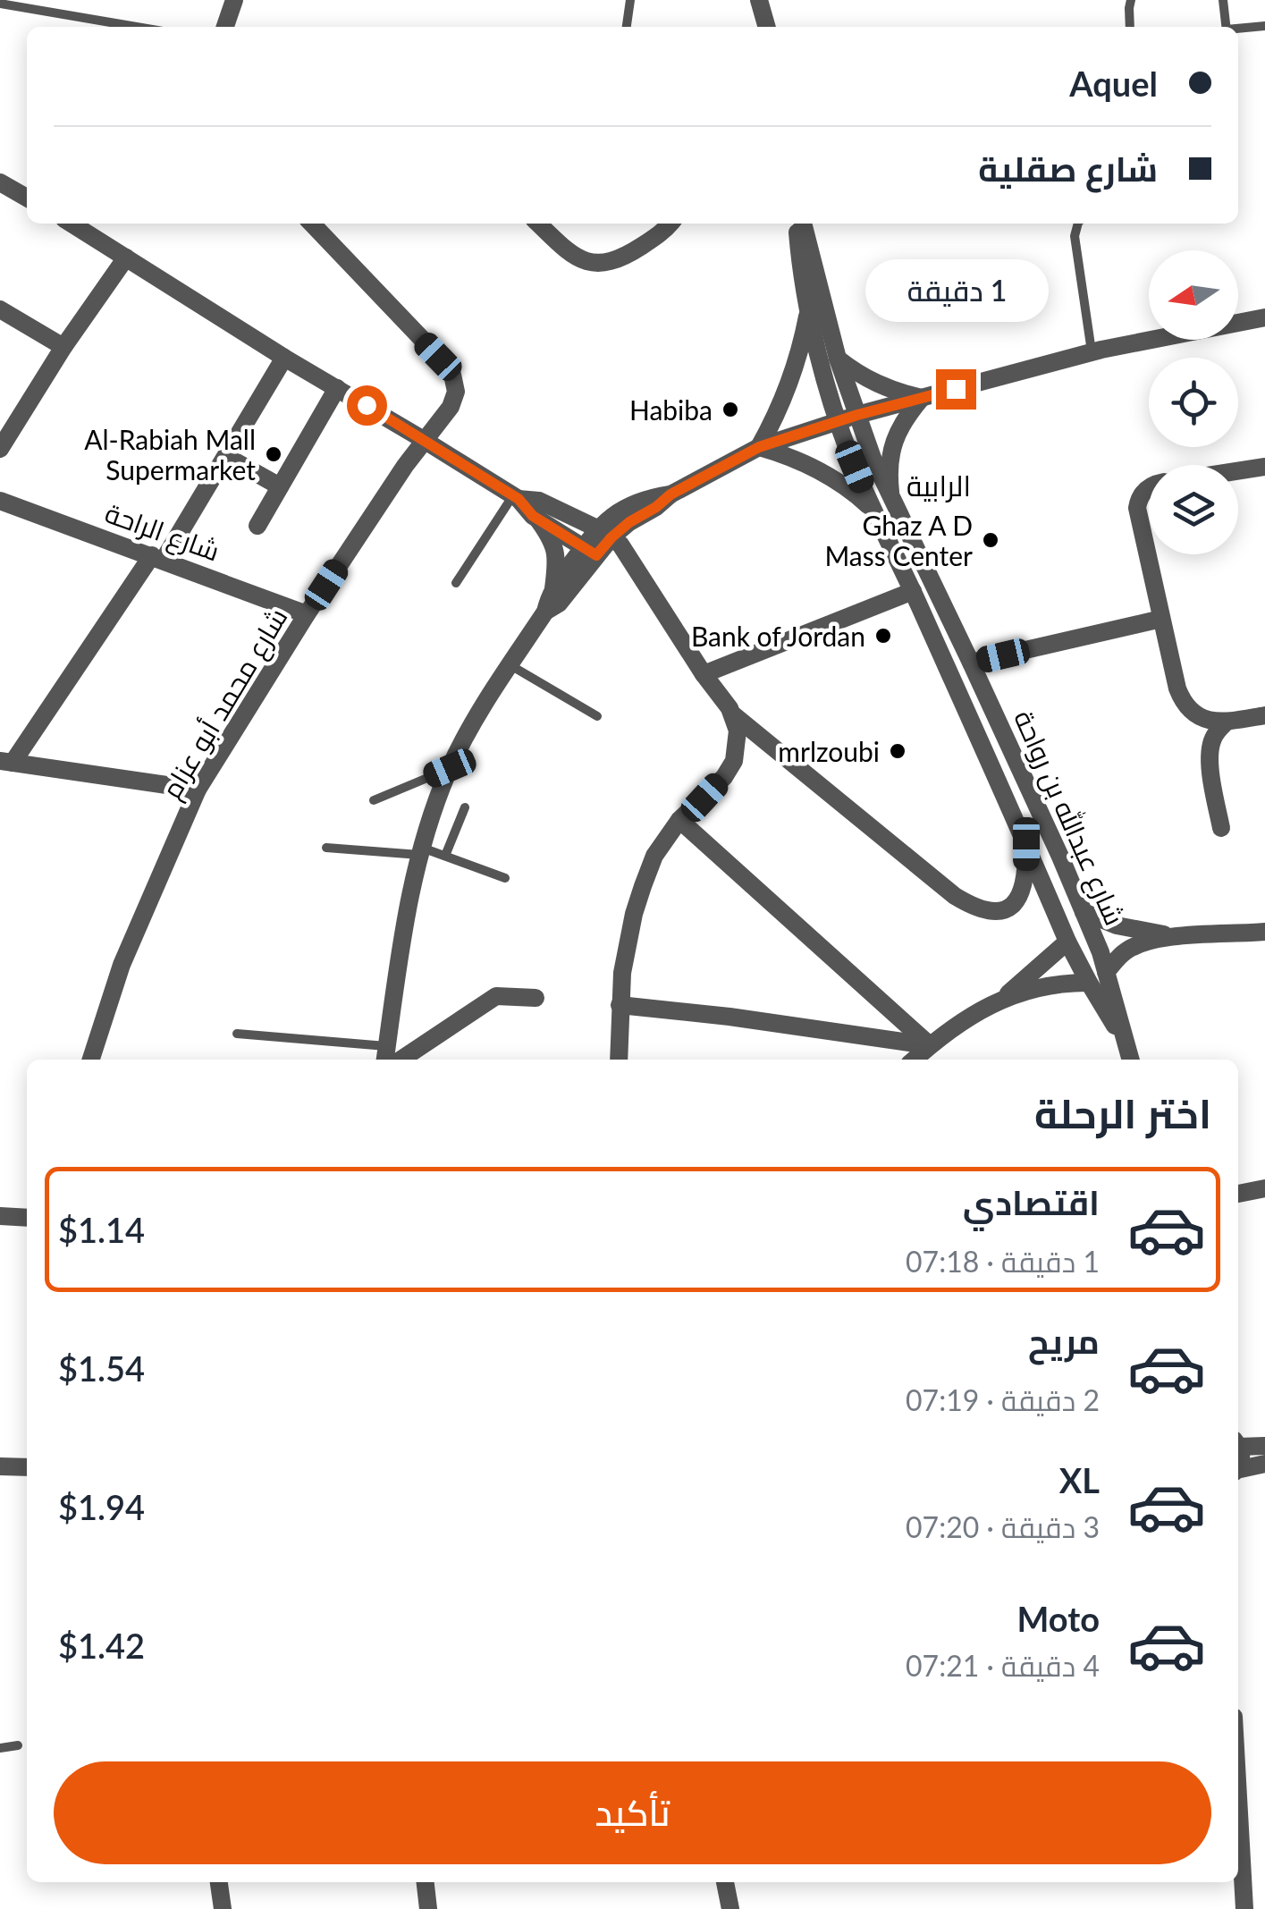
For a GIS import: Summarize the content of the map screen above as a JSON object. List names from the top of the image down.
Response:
{
  "streets": {
    "street": ["شارع الراحة", "شارع محمد أبو عزام", "شارع عبدالله بن رواحة"]
  },
  "crossings": [
    ["شارع الراحة", "شارع محمد أبو عزام"]
  ],
  "districts": ["الرابية"],
  "places": [
    "Habiba",
    "Al-Rabiah Mall Supermarket",
    "Ghaz A D Mass Center",
    "Bank of Jordan",
    "mrlzoubi"
  ],
  "north": "left",
  "page": {
    "banner": ["Aquel", "شارع صقلية"],
    "bubble": "1 دقيقة",
    "heading": "اختر الرحلة",
    "list": [
      {
        "name": "اقتصادي",
        "note": "1 دقيقة · 07:18",
        "value": "$1.14"
      },
      {
        "name": "مريح",
        "note": "2 دقيقة · 07:19",
        "value": "$1.54"
      },
      {
        "name": "XL",
        "note": "3 دقيقة · 07:20",
        "value": "$1.94"
      },
      {
        "name": "Moto",
        "note": "4 دقيقة · 07:21",
        "value": "$1.42"
      }
    ],
    "buttons": "تأكيد"
  }
}
